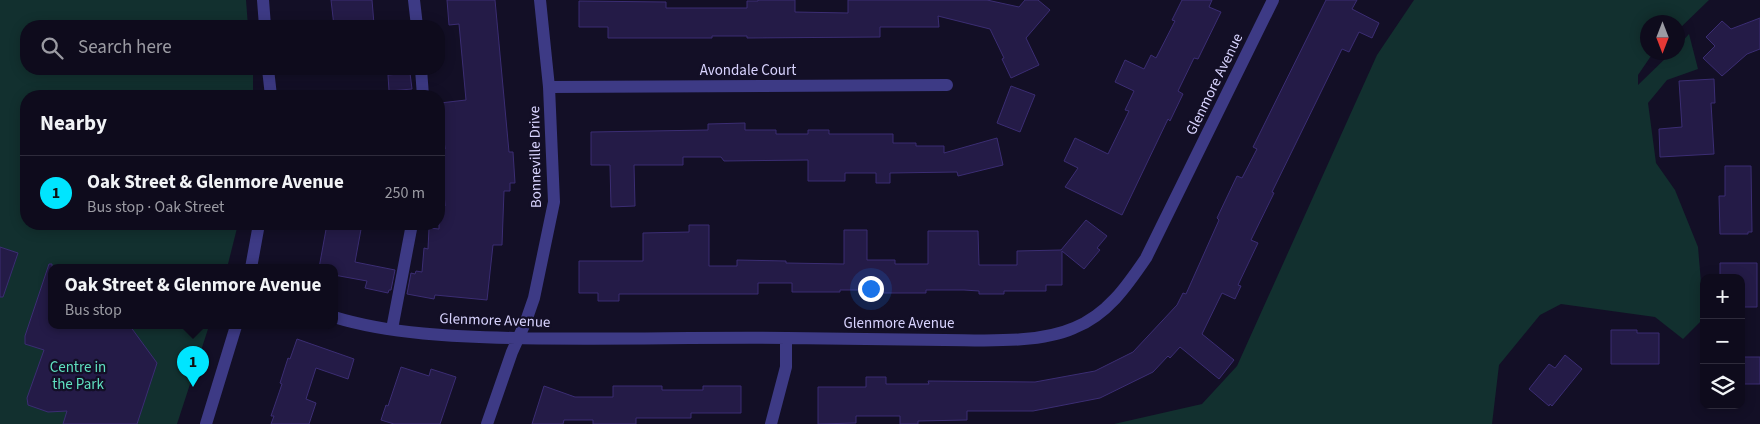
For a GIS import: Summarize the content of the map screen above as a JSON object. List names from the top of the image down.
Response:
{
  "streets": {
    "street": ["Avondale Court", "Glenmore Avenue", "Bonneville Drive"]
  },
  "crossings": [
    ["Avondale Court", "Bonneville Drive"],
    ["Glenmore Avenue", "Bonneville Drive"]
  ],
  "parks": ["Centre in the Park"],
  "north": "bottom",
  "page": {
    "search": "Search here",
    "heading": "Nearby",
    "list": [
      {
        "mark": "1",
        "name": "Oak Street & Glenmore Avenue",
        "note": "Bus stop · Oak Street",
        "value": "250 m"
      }
    ],
    "popup": ["Oak Street & Glenmore Avenue", "Bus stop"],
    "map_buttons": ["+", "−"],
    "pins": "1"
  }
}
